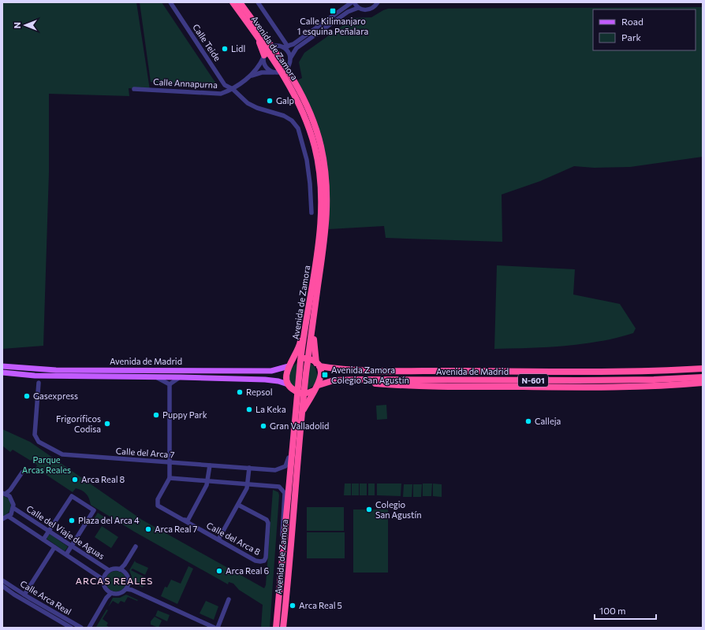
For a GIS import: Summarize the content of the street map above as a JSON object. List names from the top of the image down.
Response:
{
  "streets": {
    "highway": ["Avenida de Zamora", "Avenida de Madrid", "N-601"],
    "street": [
      "Calle Teide",
      "Calle Annapurna",
      "Calle del Arca 7",
      "Calle del Viaje de Aguas",
      "Calle del Arca 8",
      "Calle Arca Real"
    ]
  },
  "crossings": [
    ["Calle Teide", "Calle Annapurna"],
    ["Avenida de Zamora", "Calle Annapurna"],
    ["Avenida de Zamora", "Avenida de Madrid"],
    ["Avenida de Zamora", "Calle del Arca 7"],
    ["Avenida de Madrid", "Calle del Arca 8"],
    ["Calle del Arca 7", "Calle del Arca 8"]
  ],
  "districts": ["ARCAS REALES"],
  "parks": ["Parque Arcas Reales"],
  "places": {
    "transit": ["Calle Kilimanjaro 1 esquina Peñalara", "Avenida Zamora Colegio San Agustín"],
    "other": [
      "Lidl",
      "Galp",
      "Repsol",
      "Gasexpress",
      "La Keka",
      "Puppy Park",
      "Calleja",
      "Frigoríficos Codisa",
      "Gran Valladolid",
      "Arca Real 8",
      "Colegio San Agustín",
      "Plaza del Arca 4",
      "Arca Real 7",
      "Arca Real 6",
      "Arca Real 5"
    ]
  },
  "legend": ["Road", "Park"],
  "scale_bar": "100 m",
  "north": "left"
}
